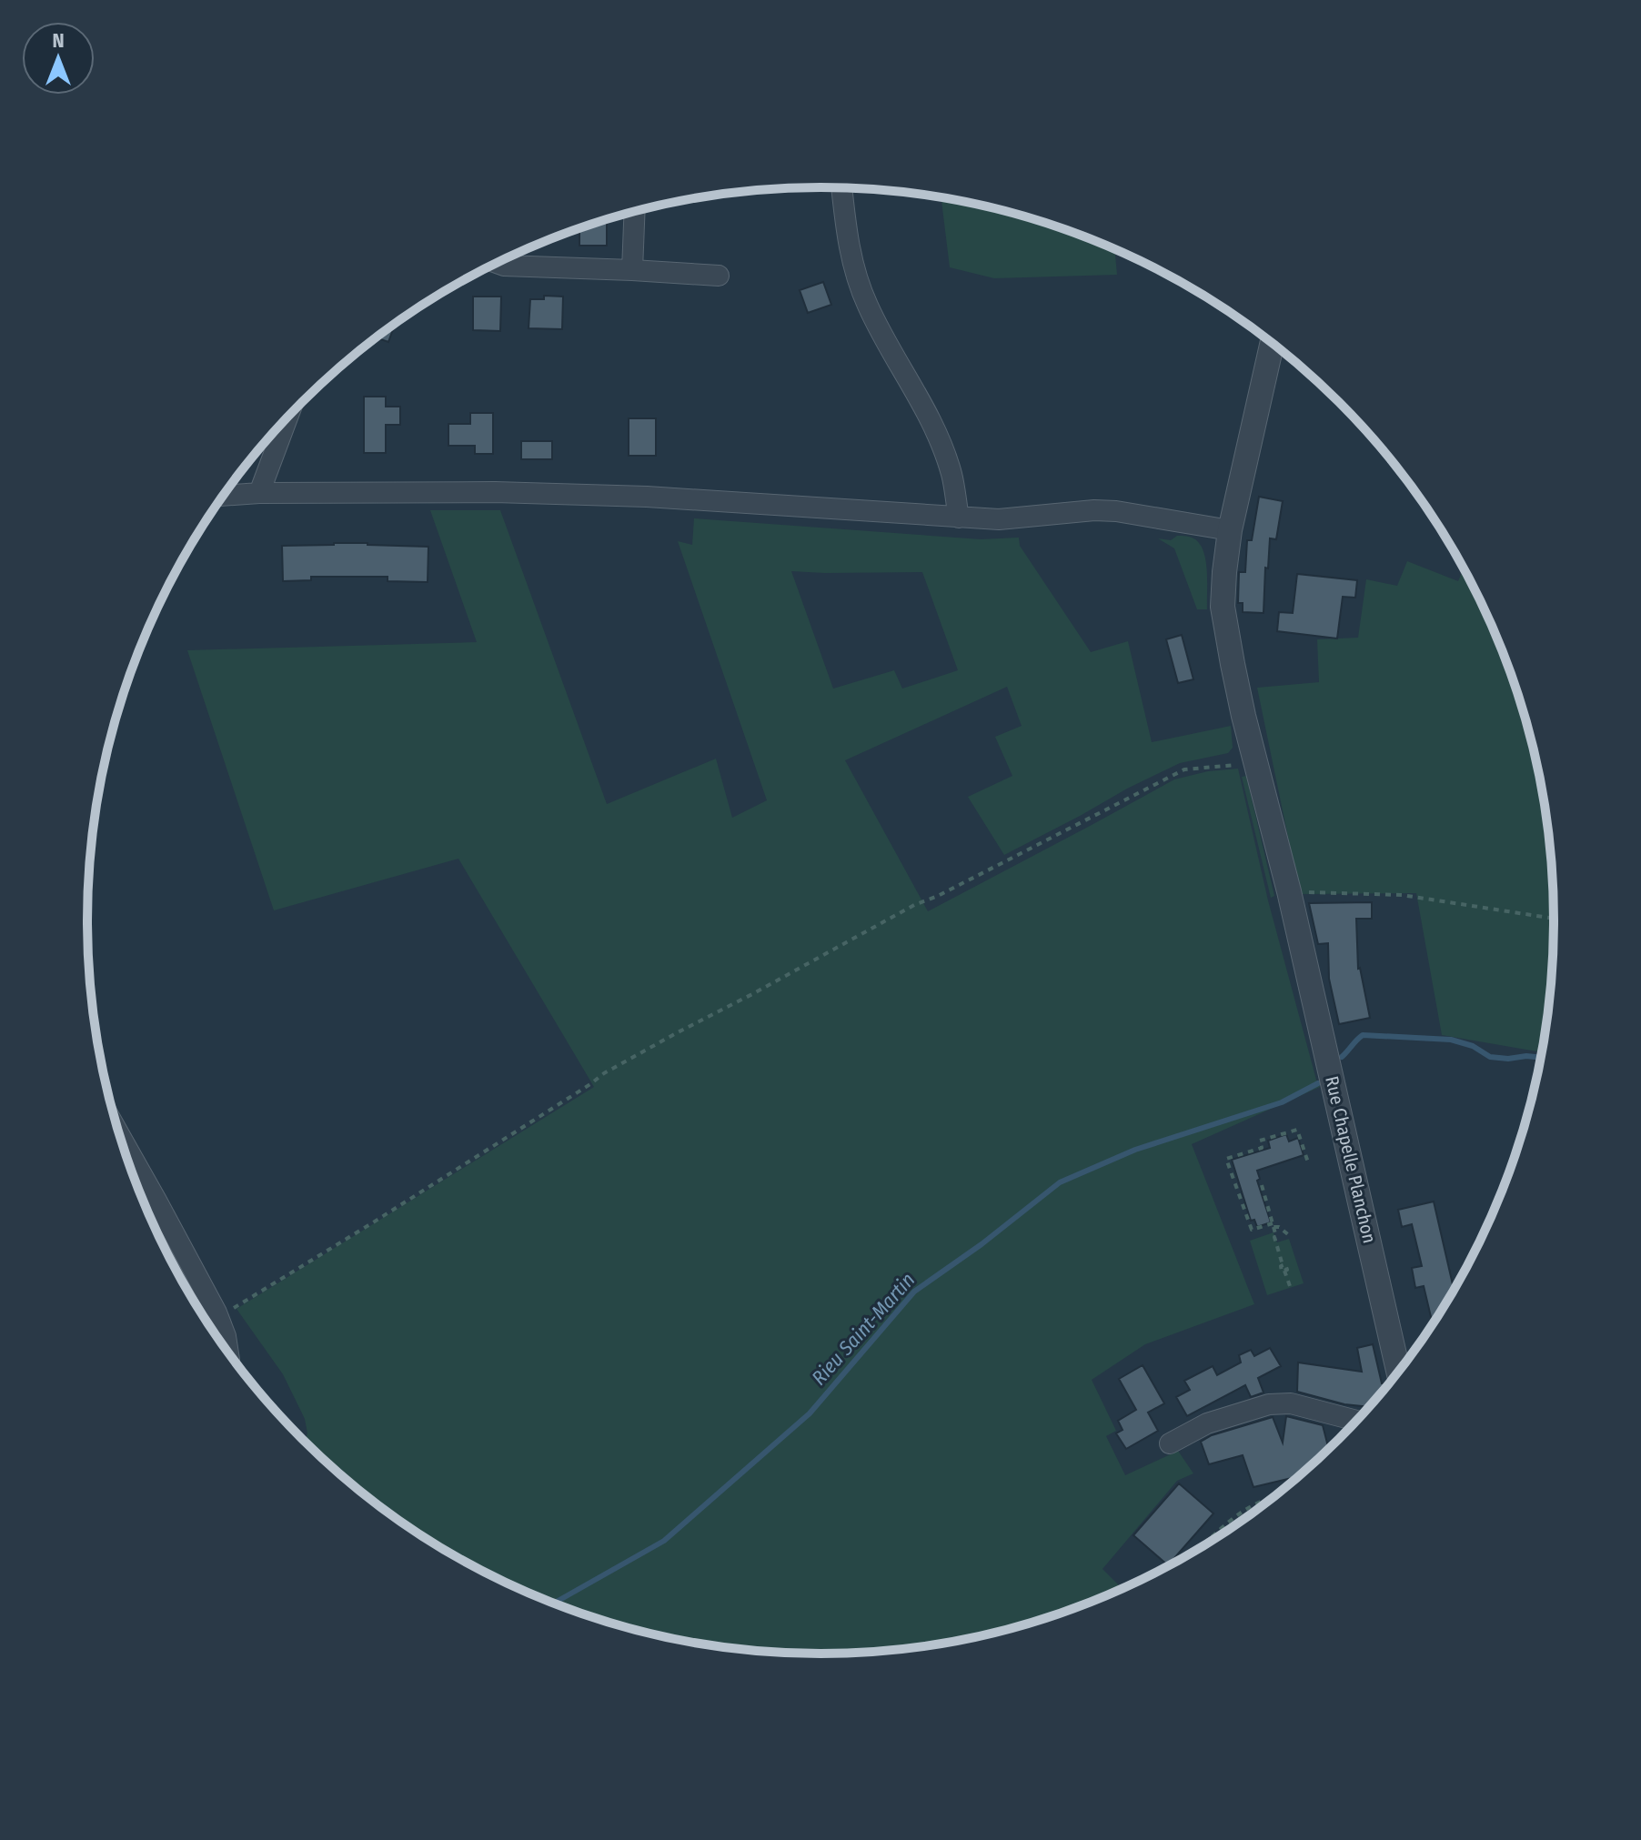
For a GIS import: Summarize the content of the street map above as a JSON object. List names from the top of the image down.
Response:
{
  "streets": {
    "street": ["Rue Chapelle Planchon"]
  },
  "water": ["Rieu Saint-Martin"],
  "north": "top"
}
